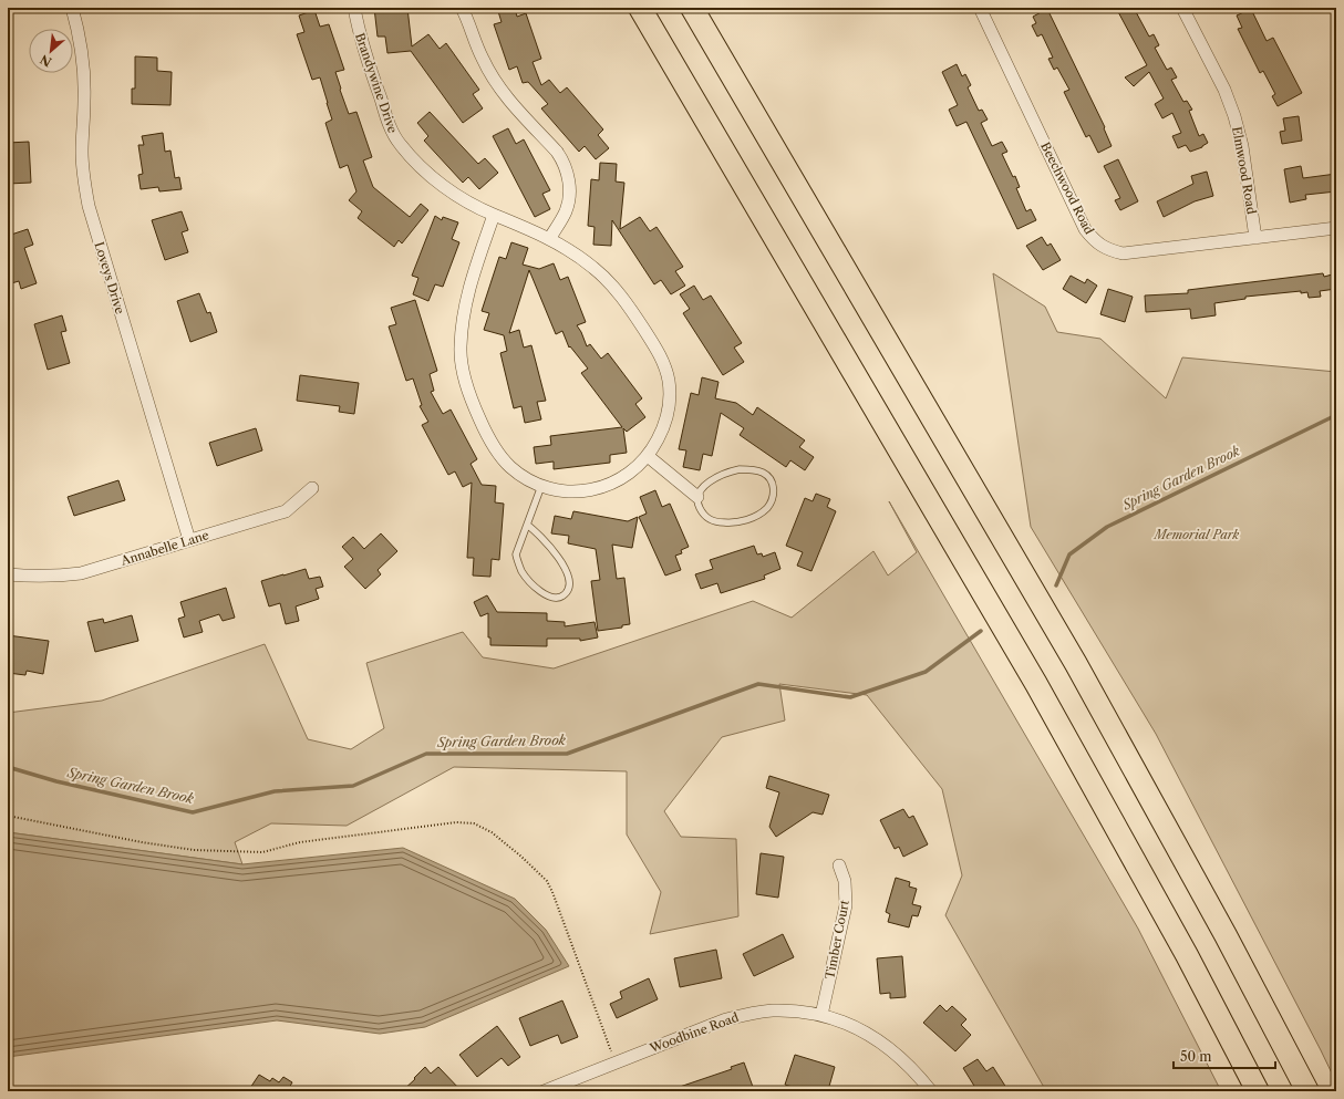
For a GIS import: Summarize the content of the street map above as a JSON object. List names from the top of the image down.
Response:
{
  "streets": {
    "street": [
      "Brandywine Drive",
      "Elmwood Road",
      "Beechwood Road",
      "Loveys Drive",
      "Annabelle Lane",
      "Timber Court",
      "Woodbine Road"
    ]
  },
  "crossings": [
    ["Elmwood Road", "Beechwood Road"],
    ["Loveys Drive", "Annabelle Lane"],
    ["Timber Court", "Woodbine Road"]
  ],
  "water": ["Spring Garden Brook"],
  "parks": ["Memorial Park"],
  "scale_bar": "50 m",
  "north": "bottom left"
}
